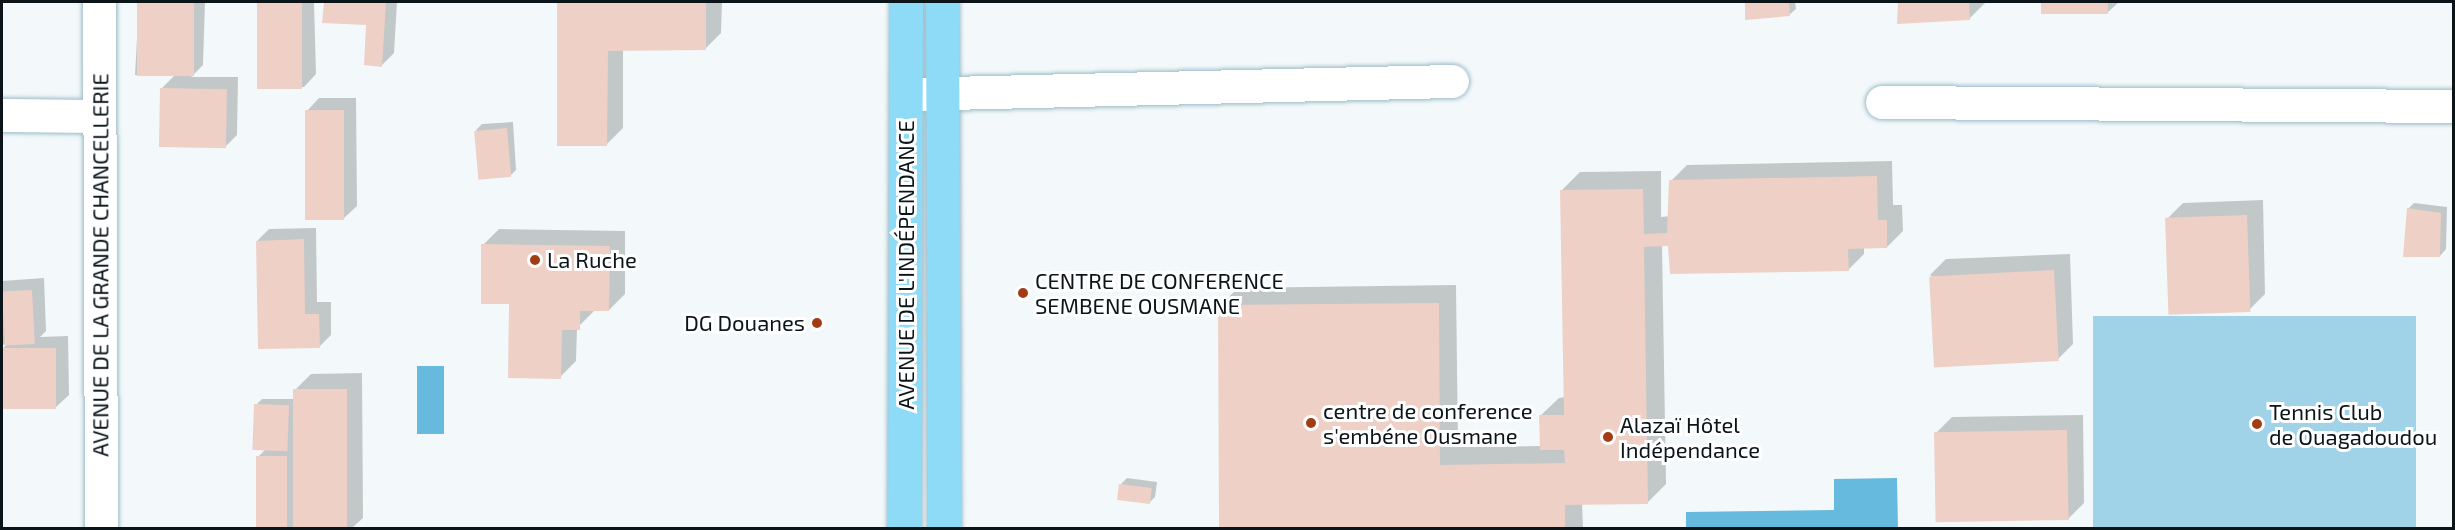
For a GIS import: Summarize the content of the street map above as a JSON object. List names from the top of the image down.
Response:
{
  "streets": {
    "main road": ["AVENUE DE L'INDÉPENDANCE"],
    "street": ["AVENUE DE LA GRANDE CHANCELLERIE"]
  },
  "places": [
    "La Ruche",
    "CENTRE DE CONFERENCE SEMBENE OUSMANE",
    "DG Douanes",
    "centre de conference s'embéne Ousmane",
    "Tennis Club de Ouagadoudou",
    "Alazaï Hôtel Indépendance"
  ]
}
